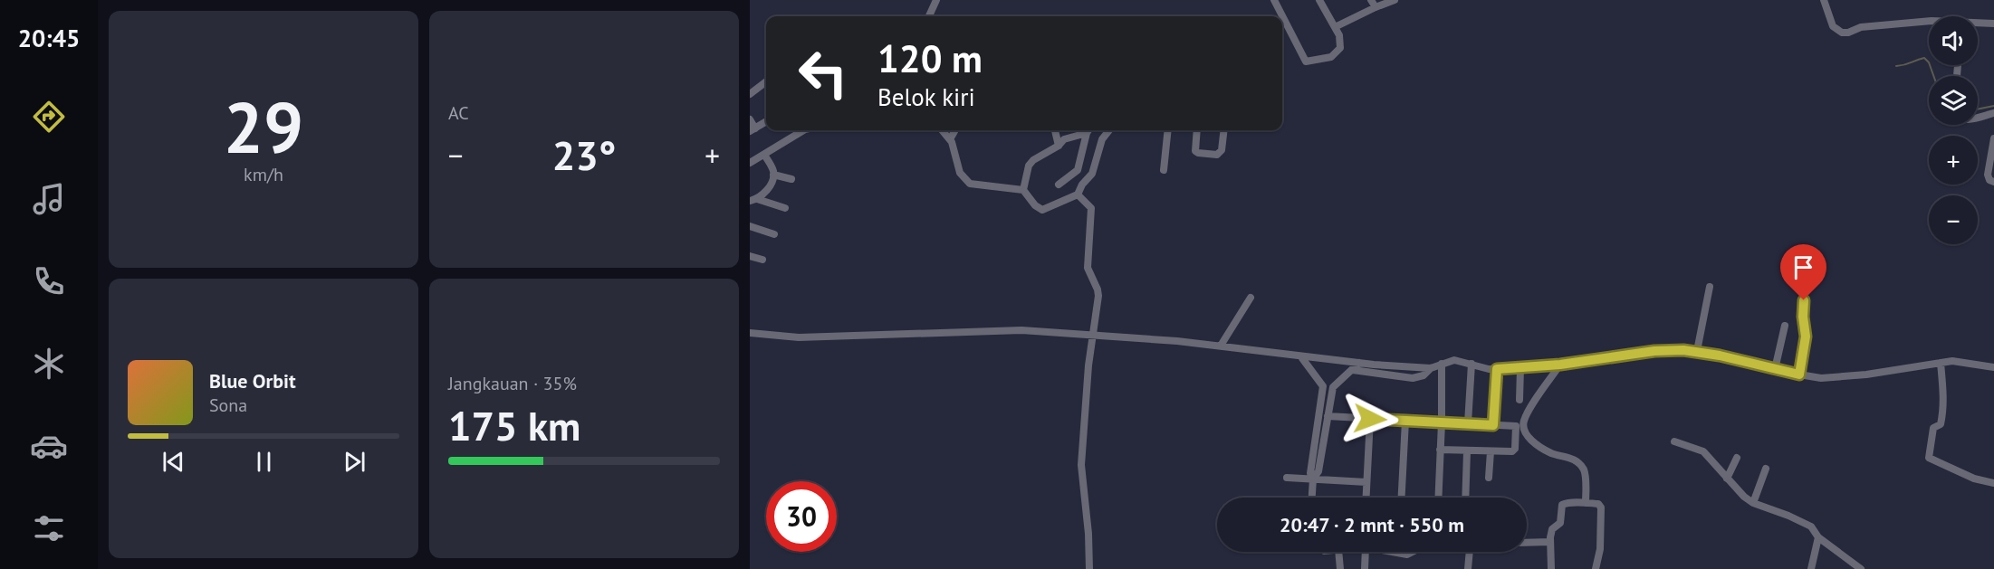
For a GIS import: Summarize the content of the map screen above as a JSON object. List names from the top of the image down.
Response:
{
  "page": {
    "tabs": "20:45",
    "tile": [
      ["29", "km/h"],
      "AC",
      ["Jangkauan · 35%", "175 km"]
    ],
    "map_buttons": ["+", "−"],
    "turn": ["120 m", "Belok kiri"],
    "heat": ["−", "23°", "+"],
    "song": ["Blue Orbit", "Sona"],
    "limit": "30",
    "trip": "20:47 · 2 mnt · 550 m"
  }
}
